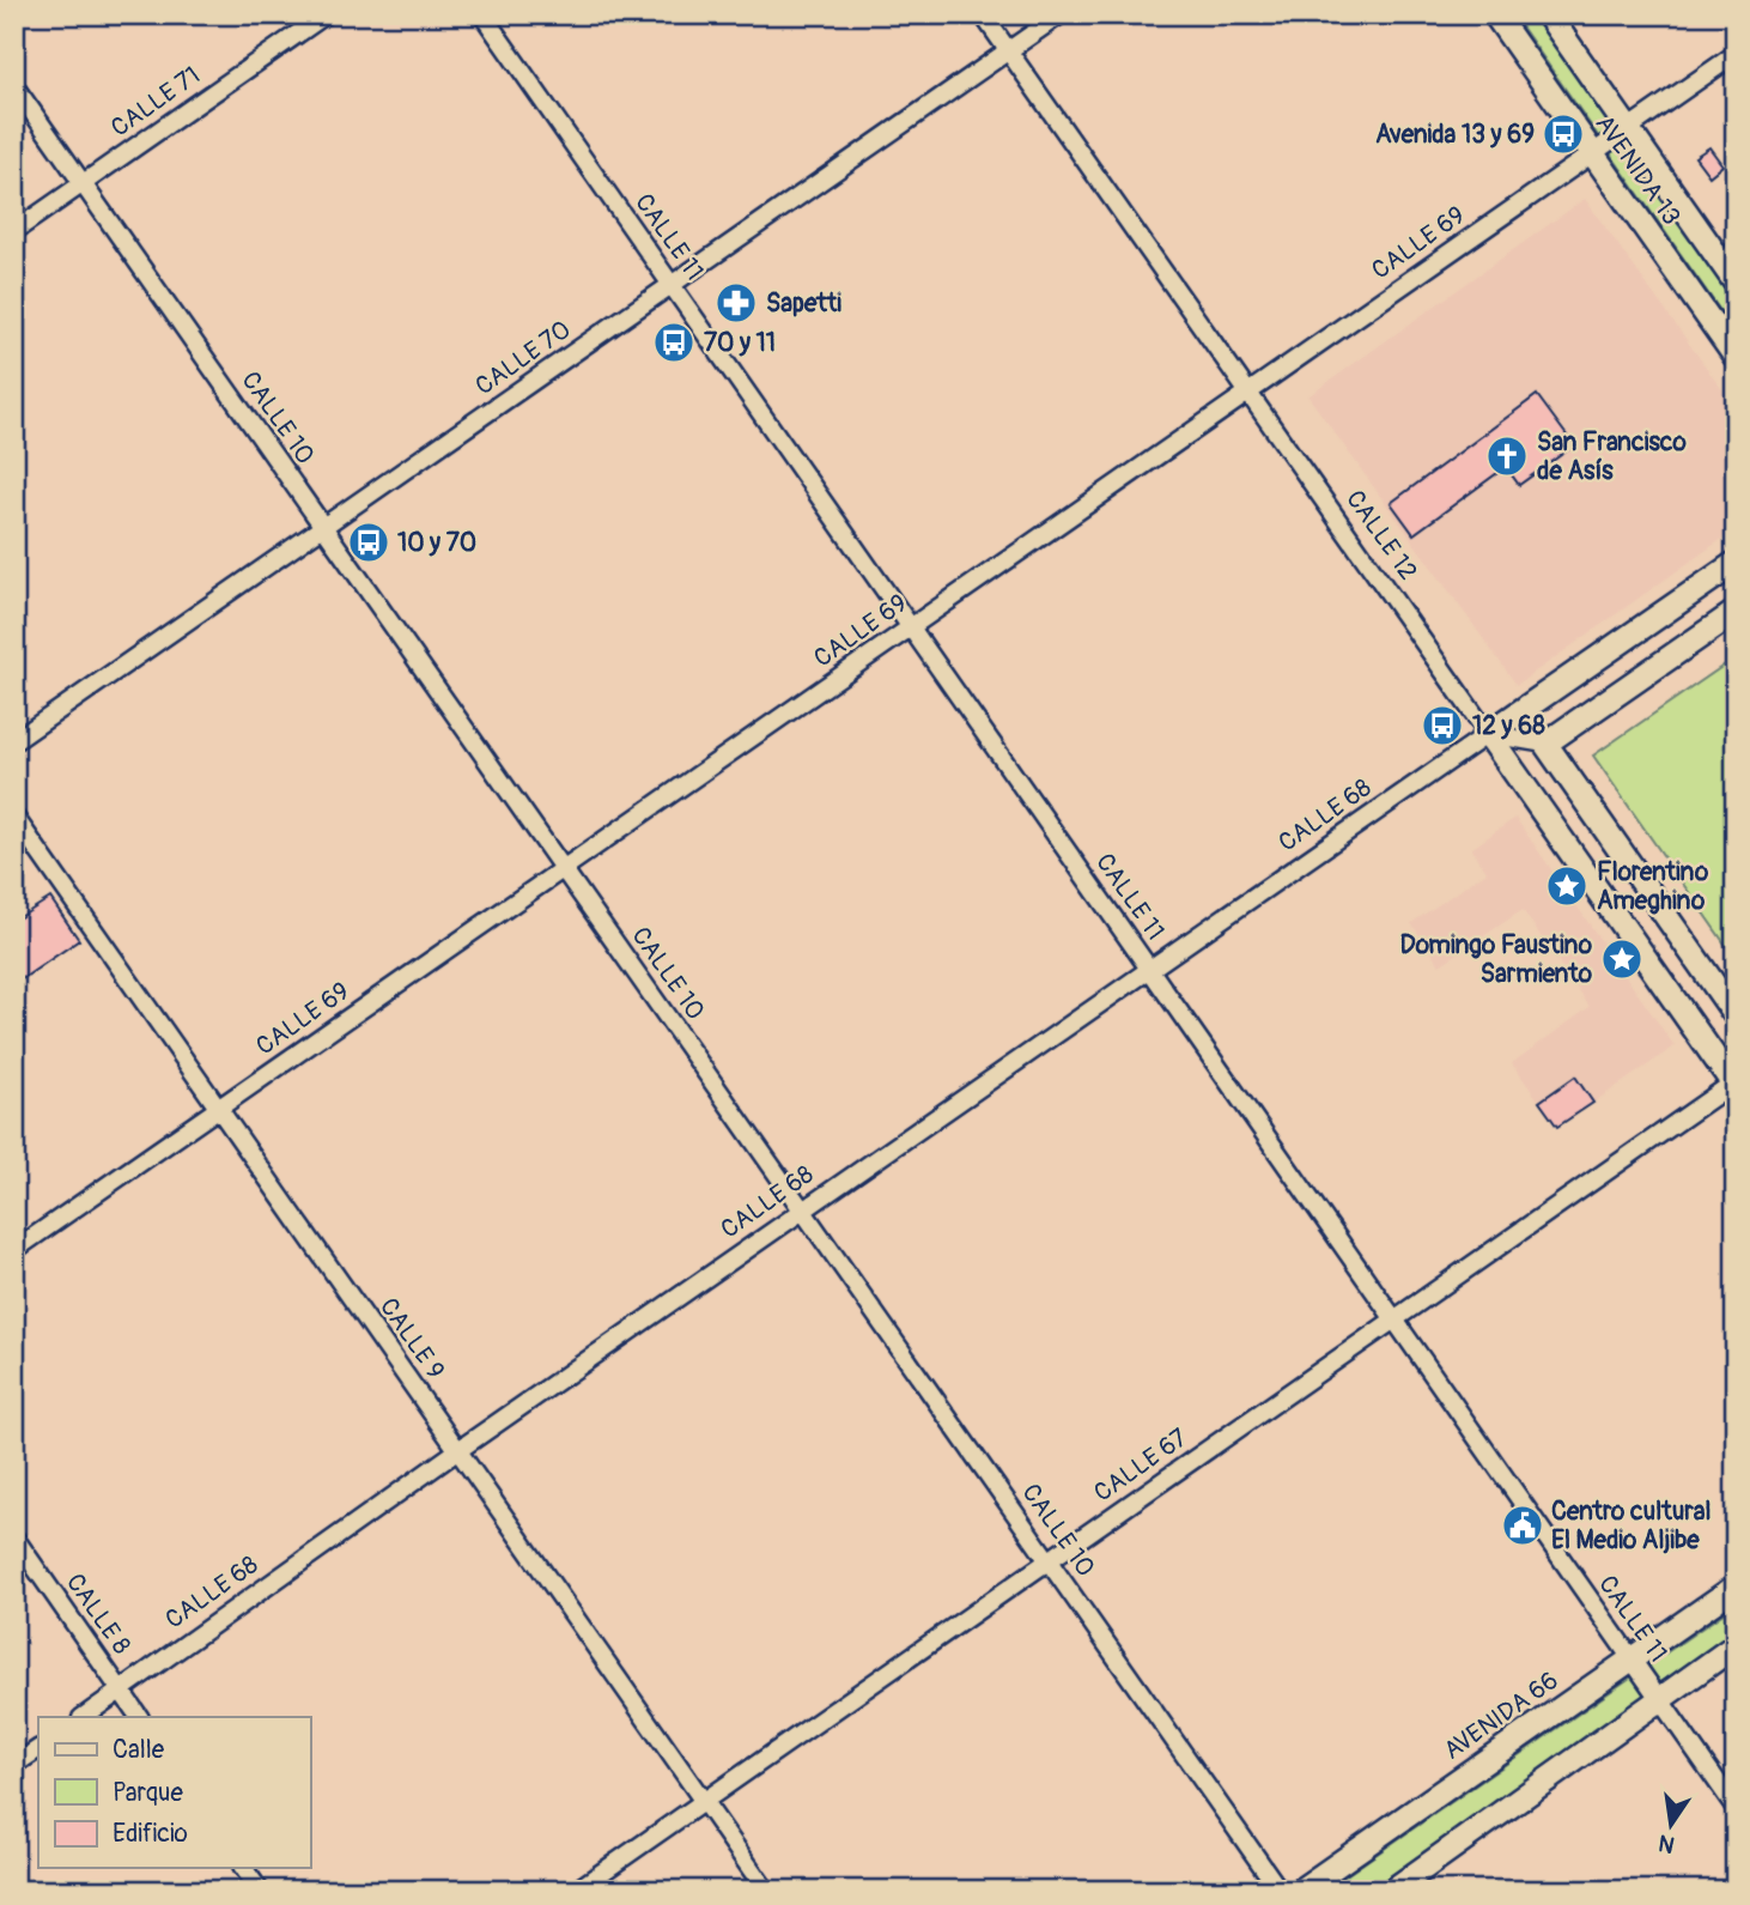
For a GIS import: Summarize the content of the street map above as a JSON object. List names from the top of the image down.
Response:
{
  "streets": {
    "main road": [
      "AVENIDA 13",
      "CALLE 12",
      "CALLE 68",
      "AVENIDA 66"
    ],
    "street": [
      "CALLE 71",
      "CALLE 11",
      "CALLE 69",
      "CALLE 70",
      "CALLE 10",
      "CALLE 9",
      "CALLE 67",
      "CALLE 8"
    ]
  },
  "crossings": [
    ["CALLE 71", "CALLE 10"],
    ["AVENIDA 13", "CALLE 69"],
    ["CALLE 11", "CALLE 69"],
    ["CALLE 11", "CALLE 70"],
    ["CALLE 11", "CALLE 68"],
    ["CALLE 11", "CALLE 67"],
    ["CALLE 11", "AVENIDA 66"],
    ["CALLE 69", "CALLE 10"],
    ["CALLE 69", "CALLE 12"],
    ["CALLE 69", "CALLE 9"],
    ["CALLE 70", "CALLE 10"],
    ["CALLE 70", "CALLE 12"],
    ["CALLE 10", "CALLE 68"],
    ["CALLE 10", "CALLE 67"],
    ["CALLE 12", "CALLE 68"],
    ["CALLE 12", "CALLE 67"],
    ["CALLE 68", "CALLE 9"],
    ["CALLE 68", "CALLE 8"],
    ["CALLE 9", "CALLE 67"]
  ],
  "places": {
    "bus stop": [
      "Avenida 13 y 69",
      "70 y 11",
      "10 y 70",
      "12 y 68"
    ],
    "pharmacy": ["Sapetti"],
    "church": ["San Francisco de Asís"],
    "place": ["Florentino Ameghino", "Domingo Faustino Sarmiento"],
    "public building": ["Centro cultural El Medio Aljibe"]
  },
  "legend": ["Calle", "Parque", "Edificio"],
  "north": "bottom"
}
